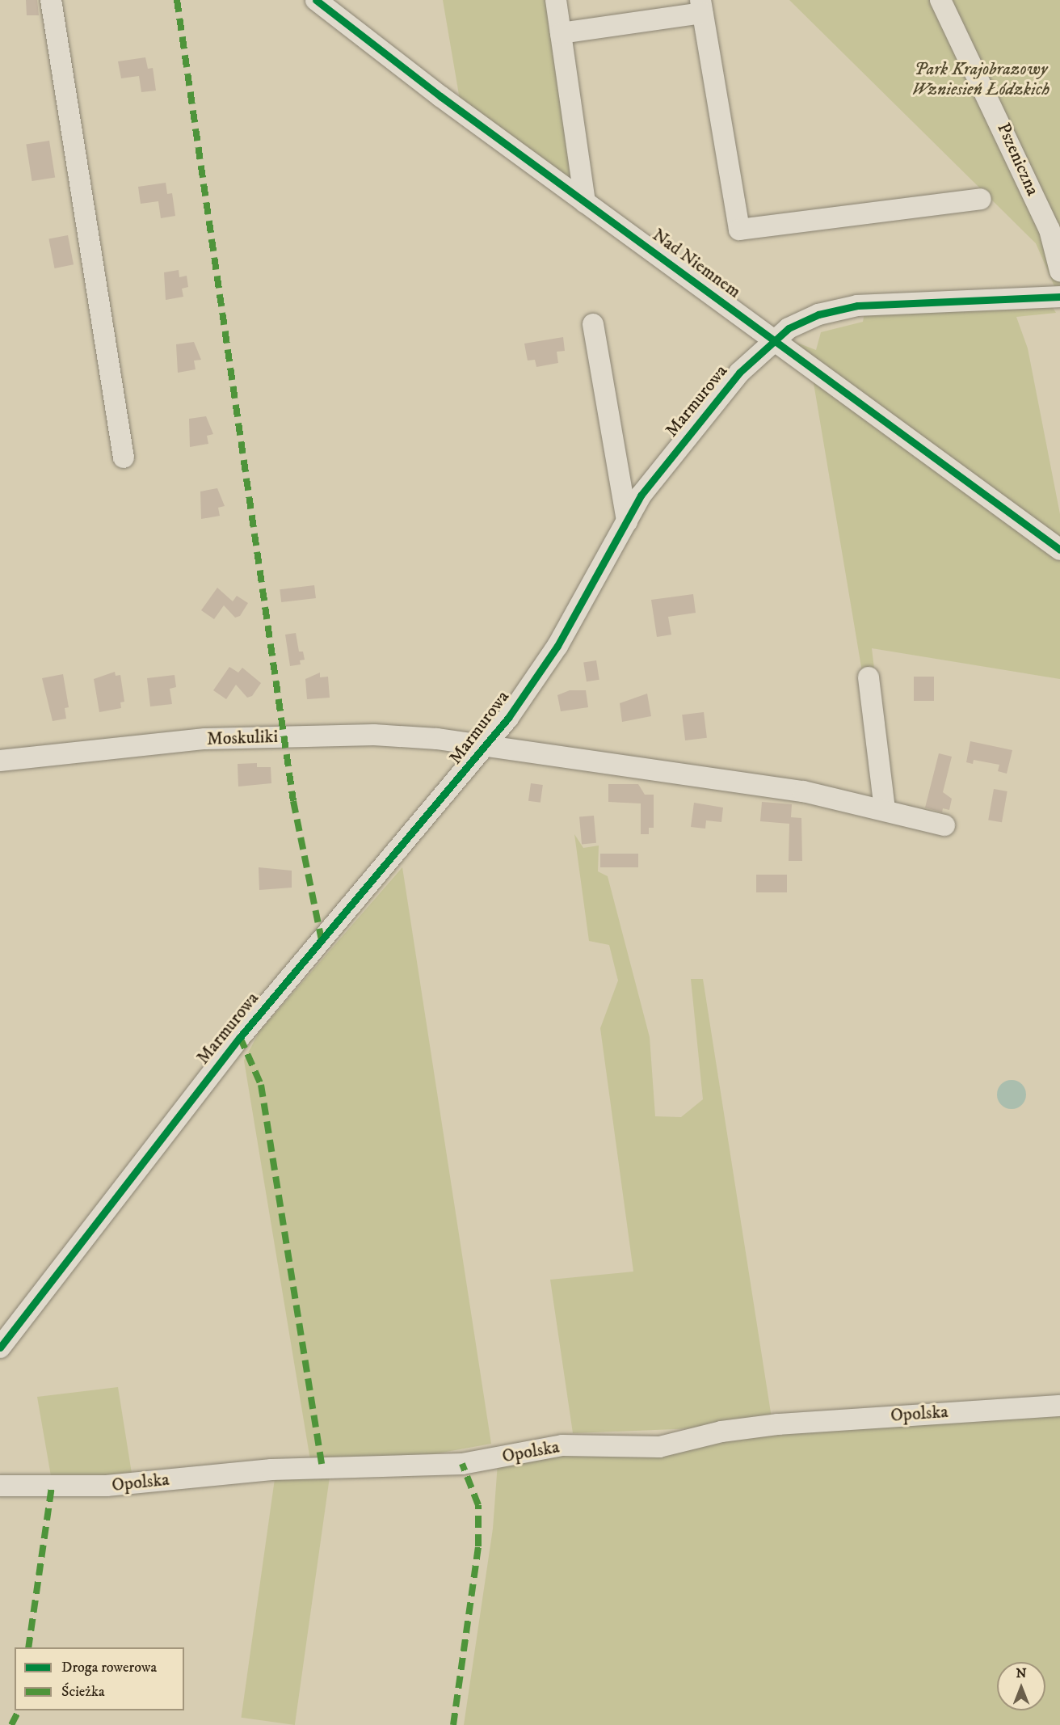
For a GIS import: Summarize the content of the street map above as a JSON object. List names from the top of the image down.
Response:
{
  "streets": {
    "street": [
      "Pszeniczna",
      "Nad Niemnem",
      "Marmurowa",
      "Moskuliki",
      "Opolska"
    ]
  },
  "crossings": [
    ["Nad Niemnem", "Marmurowa"],
    ["Marmurowa", "Moskuliki"]
  ],
  "parks": ["Park Krajobrazowy Wzniesień Łódzkich"],
  "legend": ["Droga rowerowa", "Ścieżka"],
  "north": "top"
}
